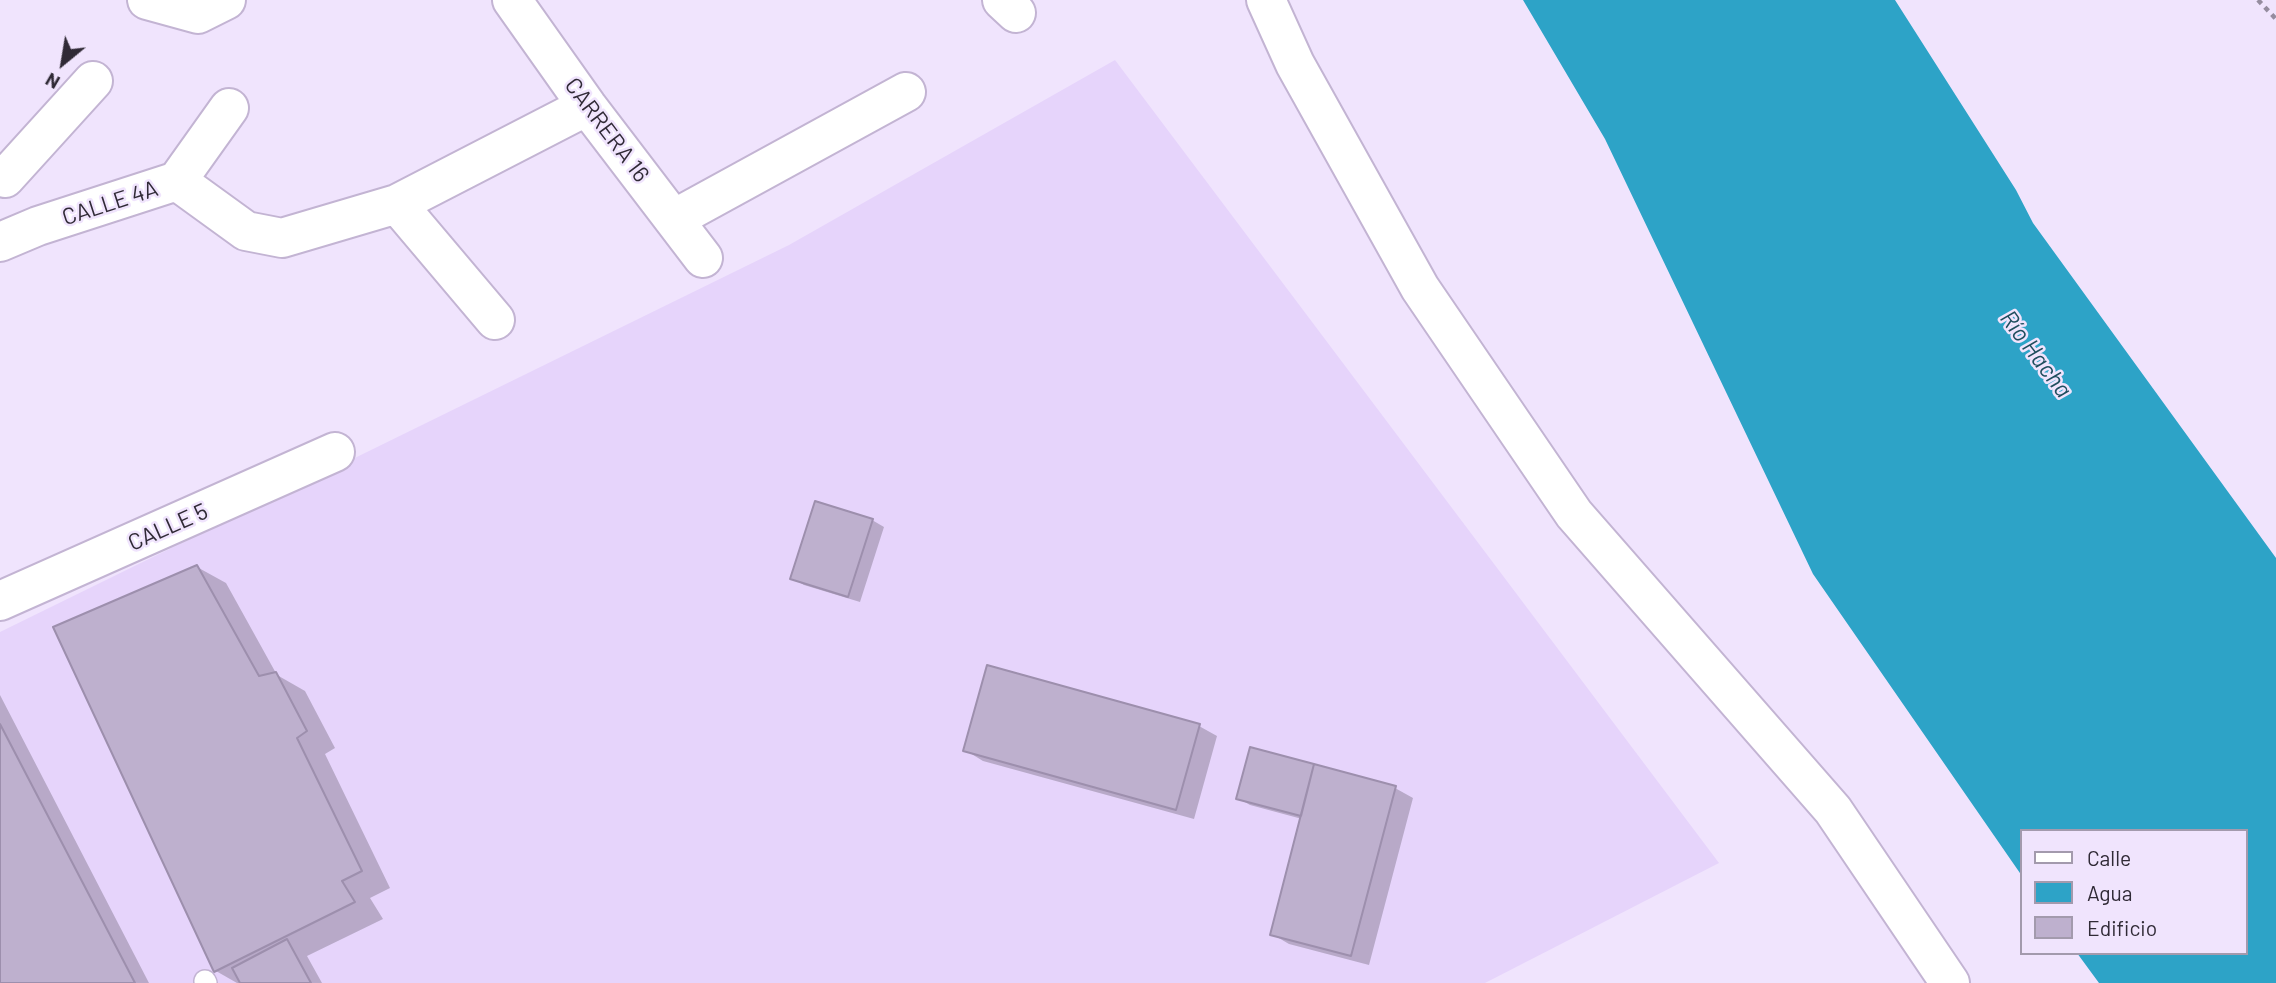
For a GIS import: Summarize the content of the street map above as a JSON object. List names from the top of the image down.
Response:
{
  "streets": {
    "street": ["CARRERA 16", "CALLE 4A", "CALLE 5"]
  },
  "water": ["Río Hacha"],
  "legend": ["Calle", "Agua", "Edificio"],
  "north": "bottom left"
}
